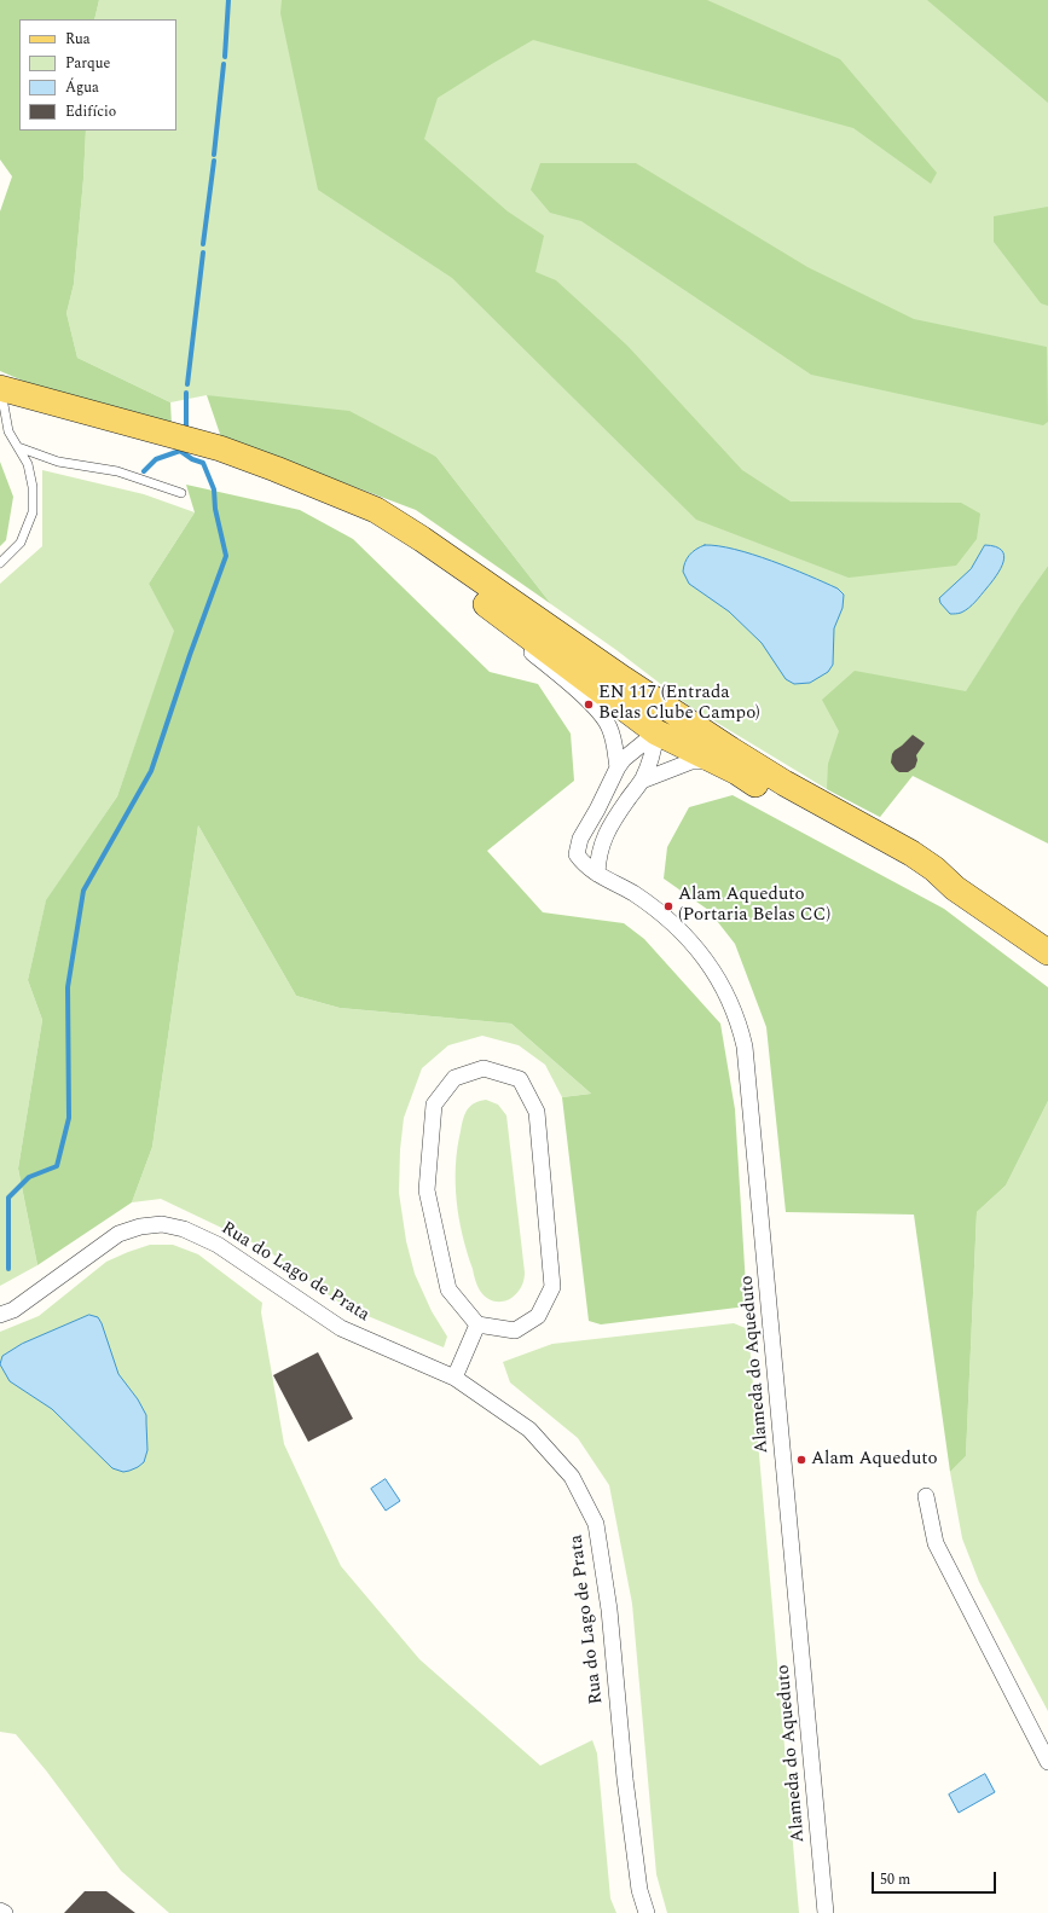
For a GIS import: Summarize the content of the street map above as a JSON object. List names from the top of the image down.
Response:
{
  "streets": {
    "street": ["Rua do Lago de Prata", "Alameda do Aqueduto"]
  },
  "places": ["EN 117 (Entrada Belas Clube Campo)", "Alam Aqueduto (Portaria Belas CC)", "Alam Aqueduto"],
  "legend": [
    "Rua",
    "Parque",
    "Água",
    "Edifício"
  ],
  "scale_bar": "50 m"
}
